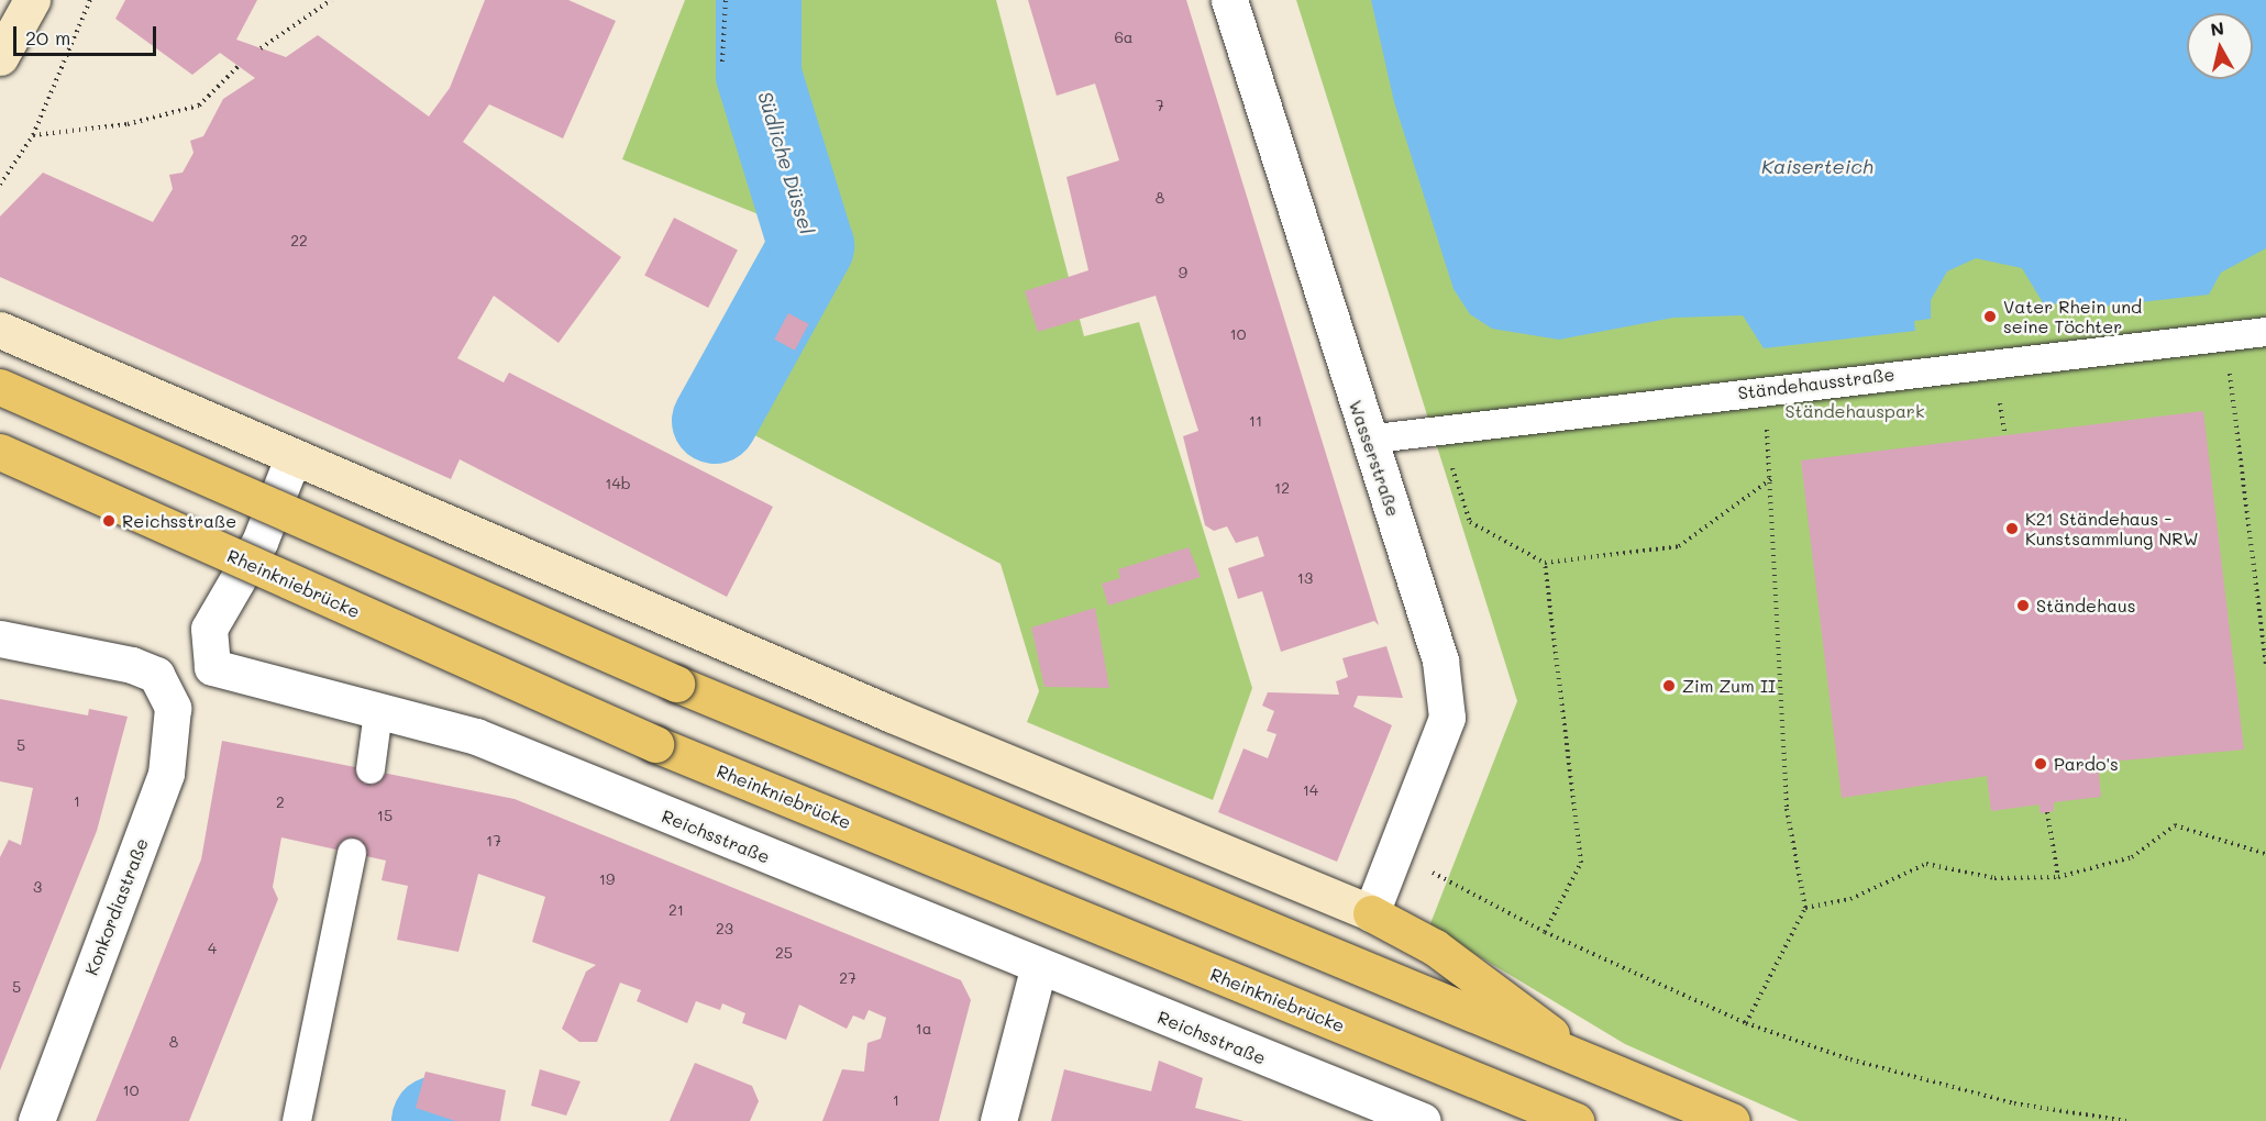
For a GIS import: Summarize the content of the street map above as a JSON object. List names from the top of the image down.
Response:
{
  "streets": {
    "highway": ["Rheinkniebrücke"],
    "street": ["Wasserstraße", "Reichsstraße", "Konkordiastraße"],
    "lane": ["Ständehausstraße"]
  },
  "crossings": [
    ["Ständehausstraße", "Wasserstraße"]
  ],
  "water": ["Südliche Düssel", "Kaiserteich"],
  "parks": ["Ständehauspark"],
  "places": [
    "Vater Rhein und seine Töchter",
    "Reichsstraße",
    "K21 Ständehaus - Kunstsammlung NRW",
    "Ständehaus",
    "Zim Zum II",
    "Pardo's"
  ],
  "house_numbers": [
    "6a",
    "7",
    "8",
    "22",
    "9",
    "10",
    "11",
    "14b",
    "12",
    "13",
    "5",
    "14",
    "1",
    "2",
    "15",
    "17",
    "19",
    "3",
    "21",
    "23",
    "4",
    "25",
    "27",
    "5",
    "1a",
    "8",
    "10",
    "1"
  ],
  "scale_bar": "20 m",
  "north": "top"
}
